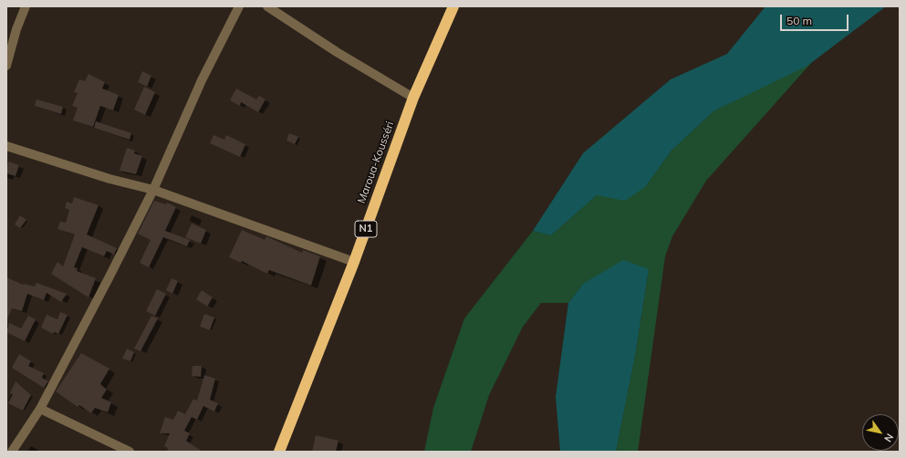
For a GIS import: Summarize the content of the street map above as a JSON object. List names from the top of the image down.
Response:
{
  "streets": {
    "highway": ["Maroua-Kousséri", "N1"]
  },
  "scale_bar": "50 m",
  "north": "bottom right"
}
